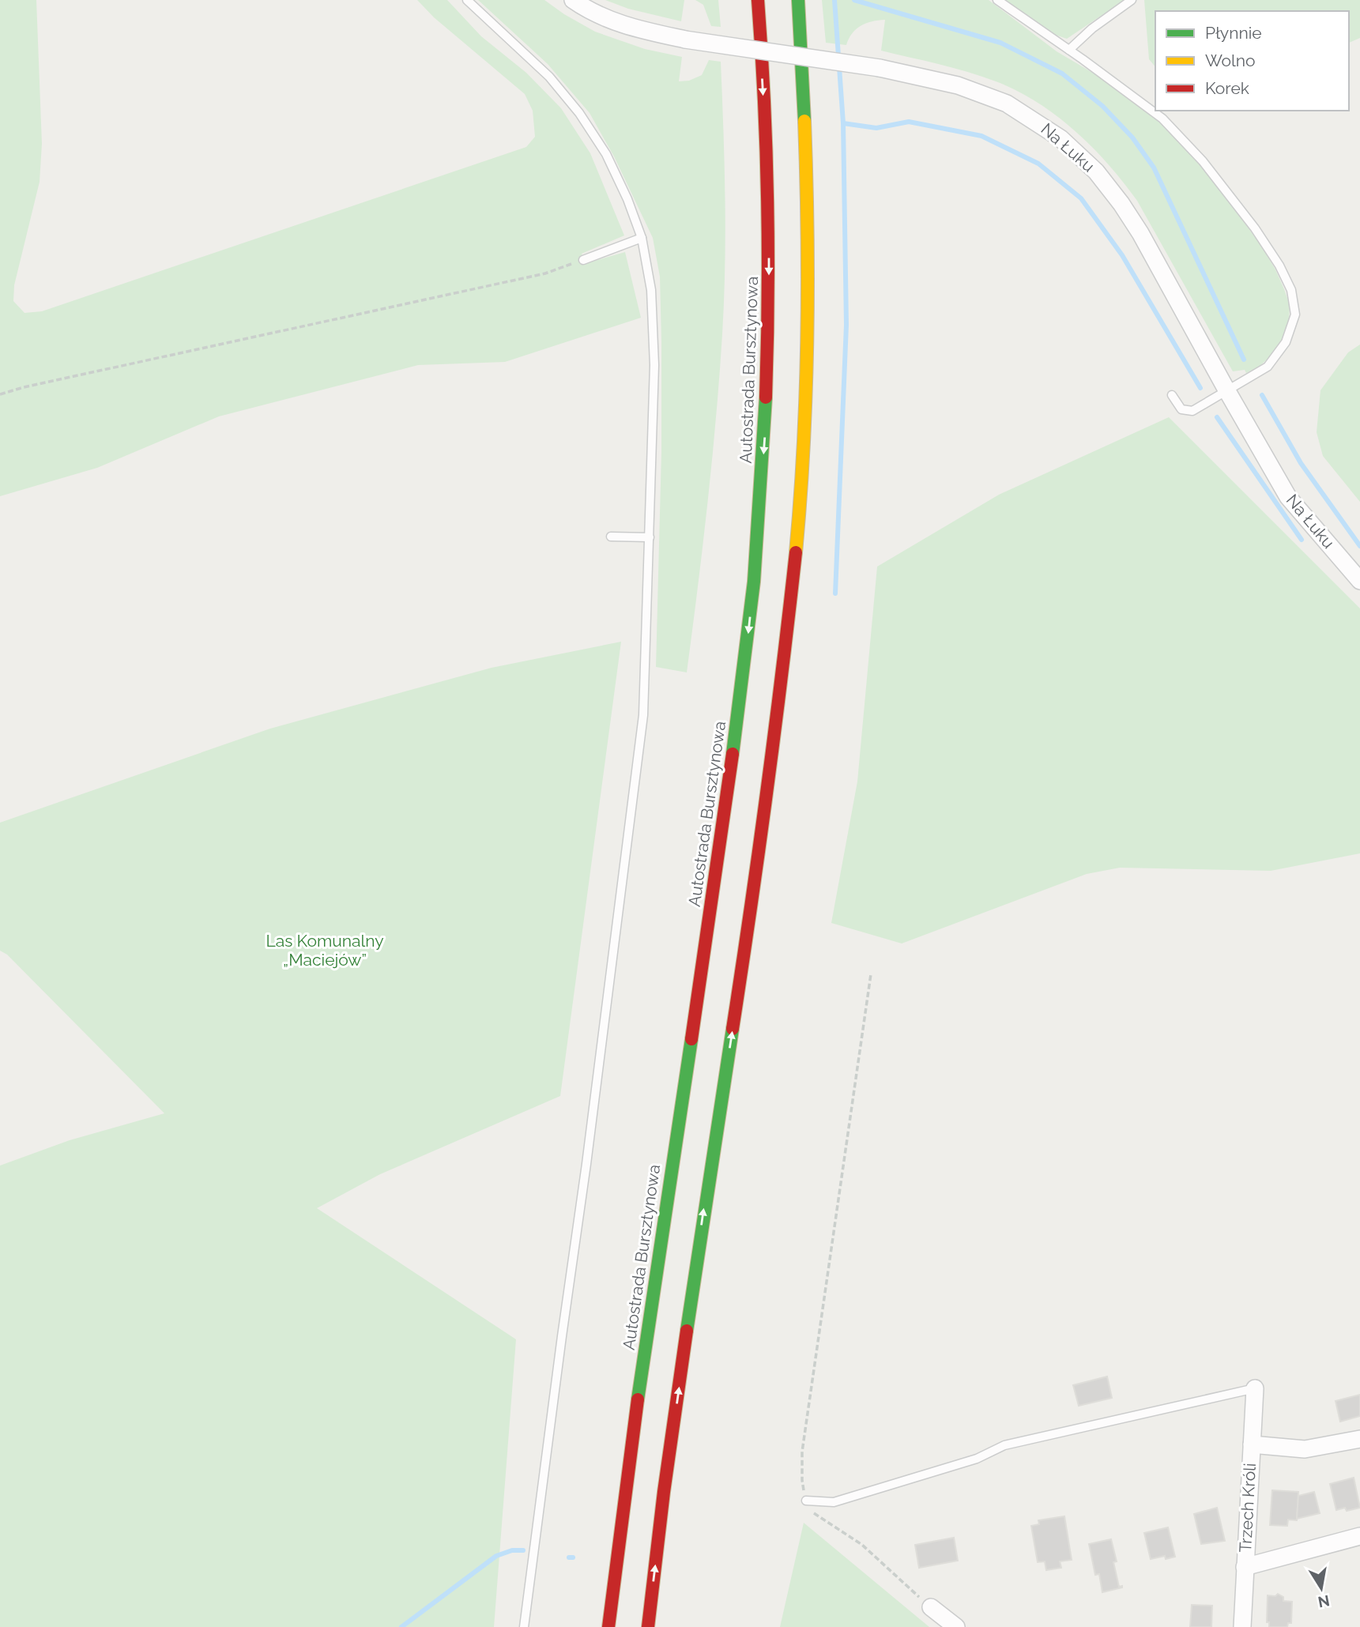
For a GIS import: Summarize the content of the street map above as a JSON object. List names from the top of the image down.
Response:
{
  "streets": {
    "highway": ["Autostrada Bursztynowa"],
    "street": ["Na Łuku", "Trzech Króli"]
  },
  "parks": ["Las Komunalny „Maciejów”"],
  "legend": ["Płynnie", "Wolno", "Korek"],
  "north": "bottom"
}
